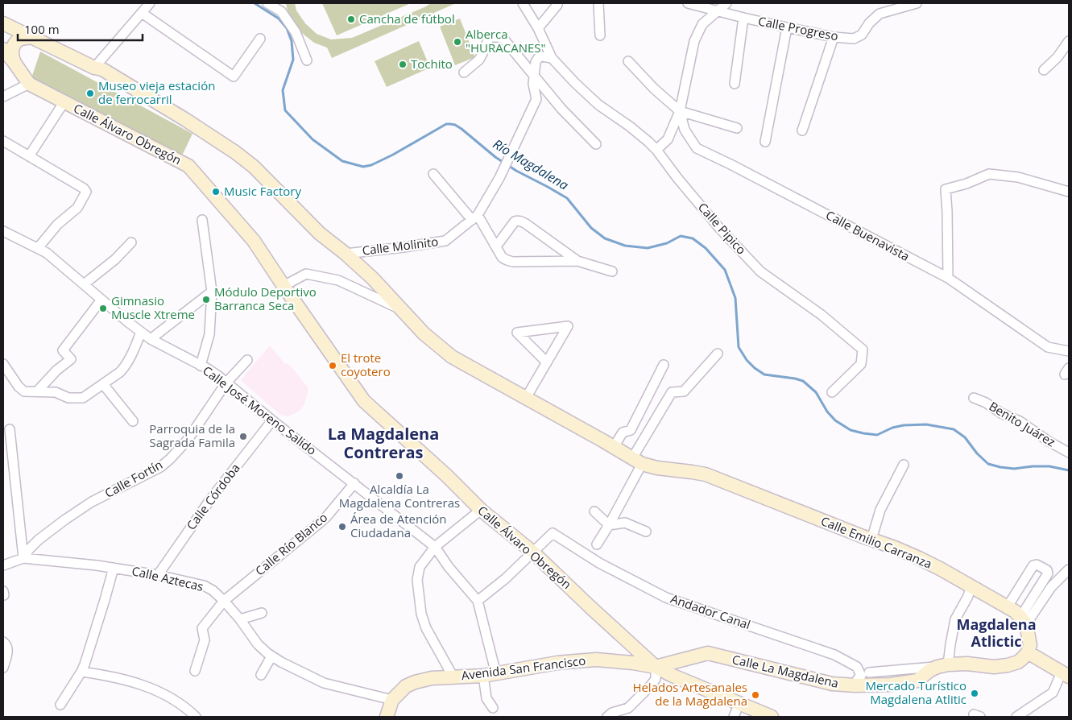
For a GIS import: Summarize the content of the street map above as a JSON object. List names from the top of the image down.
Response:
{
  "streets": {
    "street": [
      "Calle Progreso",
      "Calle Álvaro Obregón",
      "Calle Pipico",
      "Calle Buenavista",
      "Calle Molinito",
      "Calle José Moreno Salido",
      "Benito Juárez",
      "Calle Fortín",
      "Calle Córdoba",
      "Calle Emilio Carranza",
      "Calle Río Blanco",
      "Calle Aztecas",
      "Andador Canal",
      "Avenida San Francisco",
      "Calle La Magdalena"
    ]
  },
  "crossings": [
    ["Calle Álvaro Obregón", "Andador Canal"],
    ["Calle Álvaro Obregón", "Avenida San Francisco"],
    ["Calle Álvaro Obregón", "Calle La Magdalena"],
    ["Calle Pipico", "Calle Molinito"],
    ["Calle Molinito", "Calle Emilio Carranza"],
    ["Calle José Moreno Salido", "Calle Fortín"],
    ["Calle José Moreno Salido", "Calle Córdoba"],
    ["Calle José Moreno Salido", "Calle Río Blanco"],
    ["Calle Fortín", "Calle Aztecas"],
    ["Calle Córdoba", "Calle Aztecas"],
    ["Calle Río Blanco", "Calle Aztecas"],
    ["Calle Aztecas", "Avenida San Francisco"],
    ["Andador Canal", "Calle La Magdalena"],
    ["Avenida San Francisco", "Calle La Magdalena"]
  ],
  "districts": ["La Magdalena Contreras", "Magdalena Atlictic"],
  "water": ["Río Magdalena"],
  "places": [
    "Cancha de fútbol",
    "Alberca \"HURACANES\"",
    "Tochito",
    "Museo vieja estación de ferrocarril",
    "Music Factory",
    "Módulo Deportivo Barranca Seca",
    "Gimnasio Muscle Xtreme",
    "El trote coyotero",
    "Parroquia de la Sagrada Famila",
    "Alcaldía La Magdalena Contreras",
    "Área de Atención Ciudadana",
    "Mercado Turístico Magdalena Atlitic",
    "Helados Artesanales de la Magdalena"
  ],
  "scale_bar": "100 m"
}
